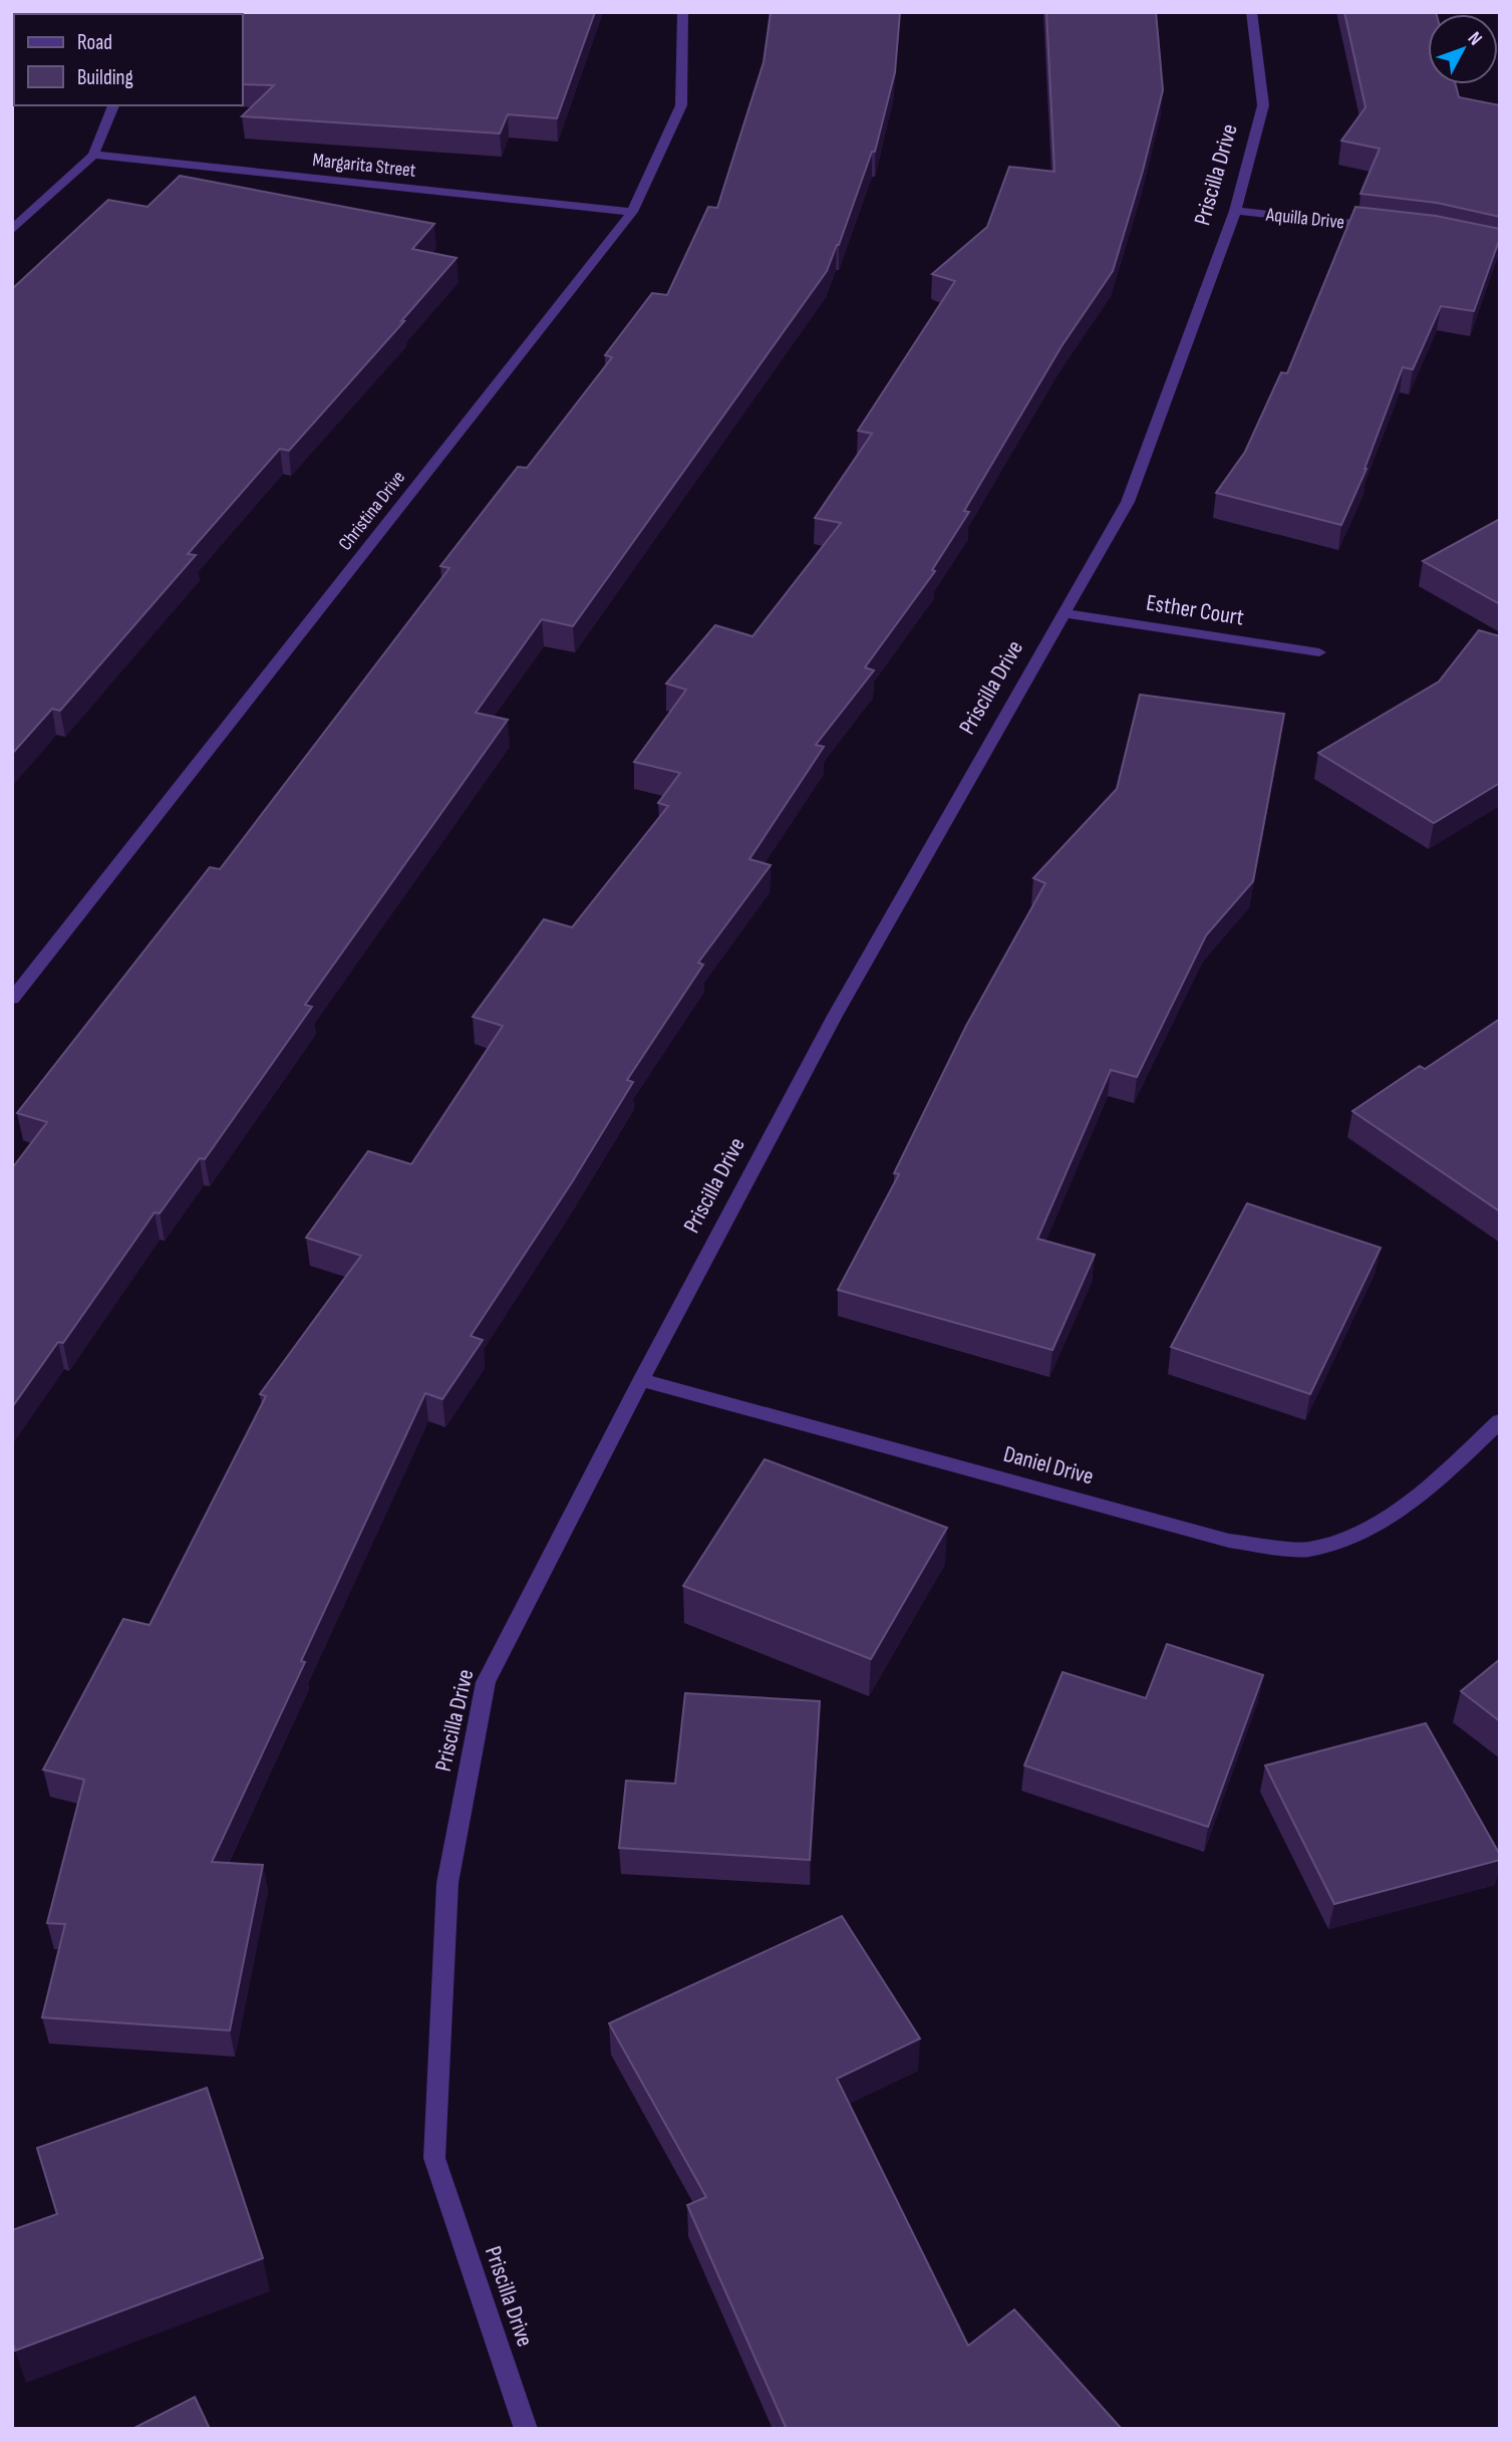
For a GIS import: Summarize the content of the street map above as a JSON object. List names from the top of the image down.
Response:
{
  "streets": {
    "street": [
      "Margarita Street",
      "Priscilla Drive",
      "Aquilla Drive",
      "Christina Drive",
      "Esther Court",
      "Daniel Drive"
    ]
  },
  "crossings": [
    ["Margarita Street", "Christina Drive"],
    ["Priscilla Drive", "Aquilla Drive"],
    ["Priscilla Drive", "Esther Court"],
    ["Priscilla Drive", "Daniel Drive"]
  ],
  "legend": ["Road", "Building"],
  "north": "top right"
}
